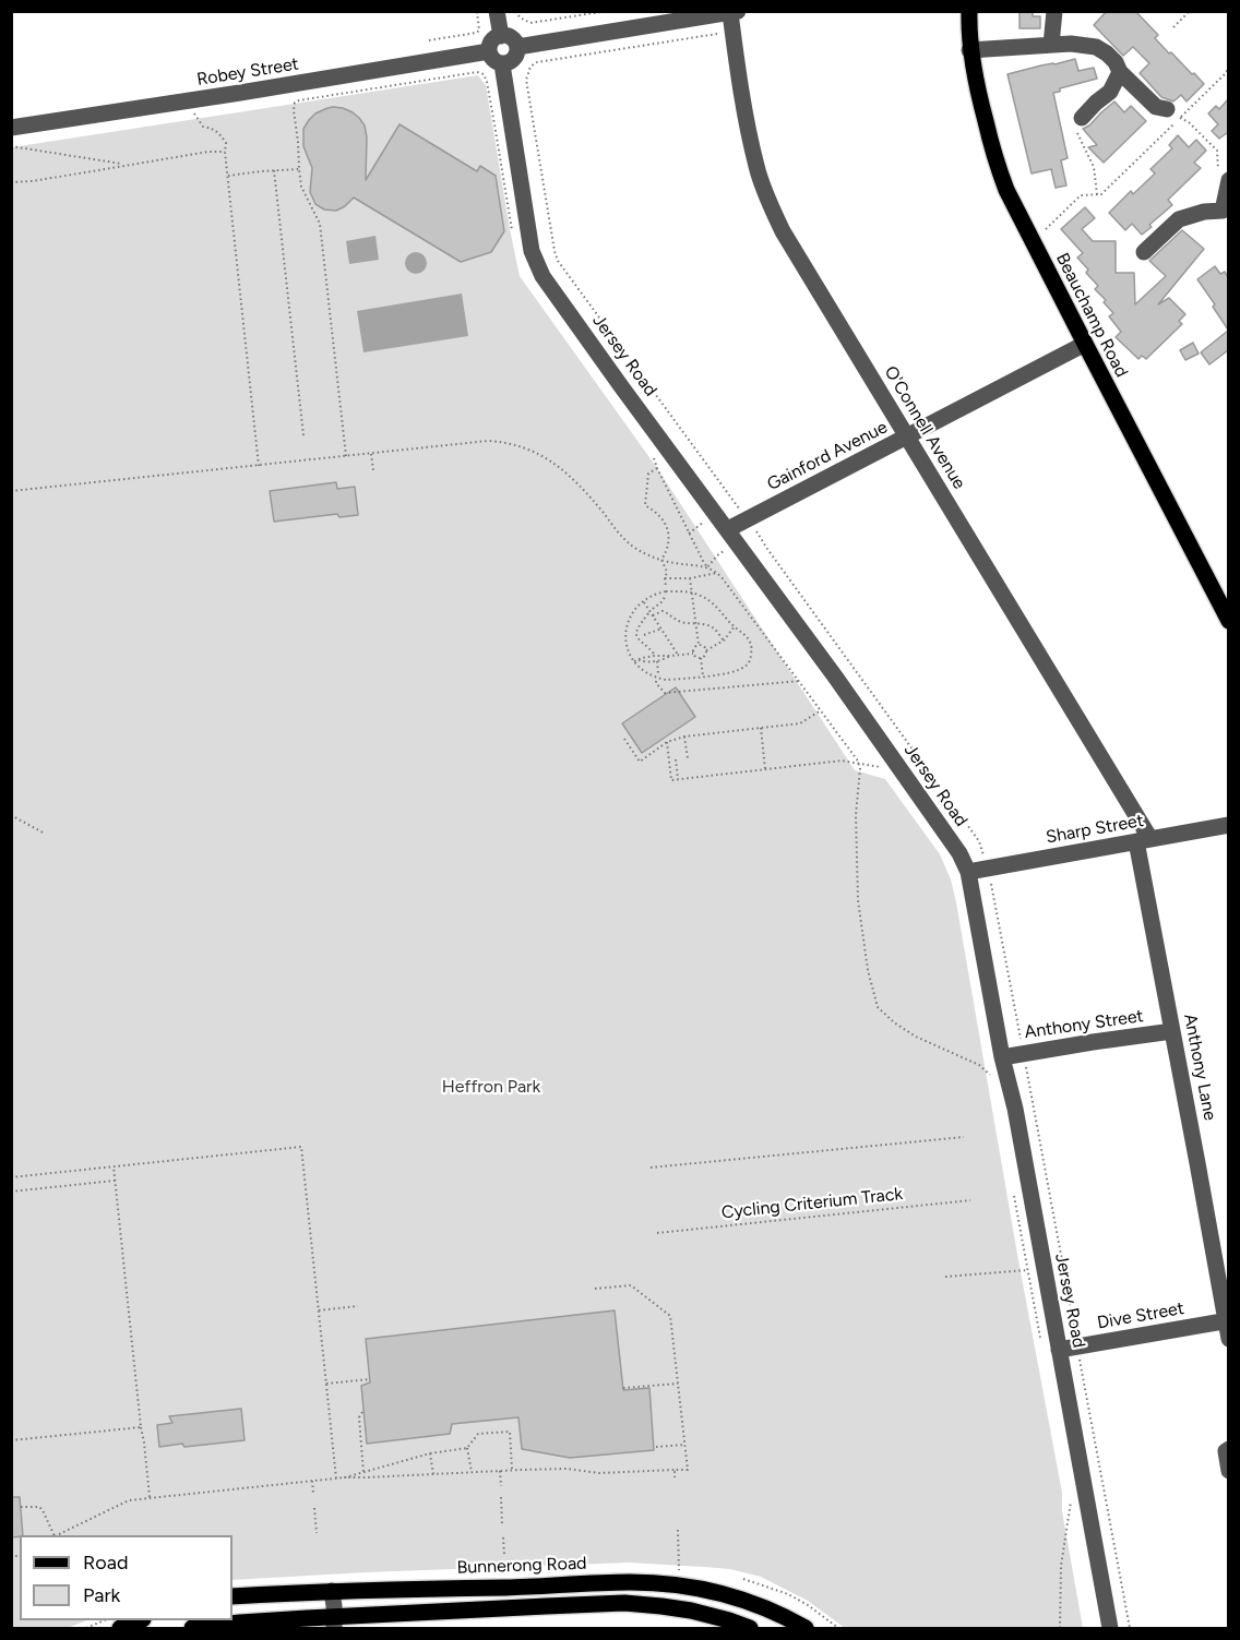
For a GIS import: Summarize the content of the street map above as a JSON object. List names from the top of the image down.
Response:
{
  "streets": {
    "main road": ["Beauchamp Road", "Bunnerong Road"],
    "street": [
      "Robey Street",
      "Jersey Road",
      "O'Connell Avenue",
      "Gainford Avenue",
      "Sharp Street",
      "Anthony Street",
      "Anthony Lane",
      "Dive Street"
    ],
    "path": ["Cycling Criterium Track"]
  },
  "crossings": [
    ["Robey Street", "Jersey Road"],
    ["Beauchamp Road", "Gainford Avenue"],
    ["Jersey Road", "O'Connell Avenue"],
    ["Jersey Road", "Gainford Avenue"],
    ["Jersey Road", "Sharp Street"],
    ["Jersey Road", "Anthony Street"],
    ["Jersey Road", "Dive Street"],
    ["O'Connell Avenue", "Gainford Avenue"],
    ["O'Connell Avenue", "Sharp Street"],
    ["O'Connell Avenue", "Anthony Lane"],
    ["Sharp Street", "Anthony Lane"],
    ["Anthony Street", "Anthony Lane"],
    ["Anthony Lane", "Dive Street"]
  ],
  "parks": ["Heffron Park"],
  "legend": ["Road", "Park"]
}
